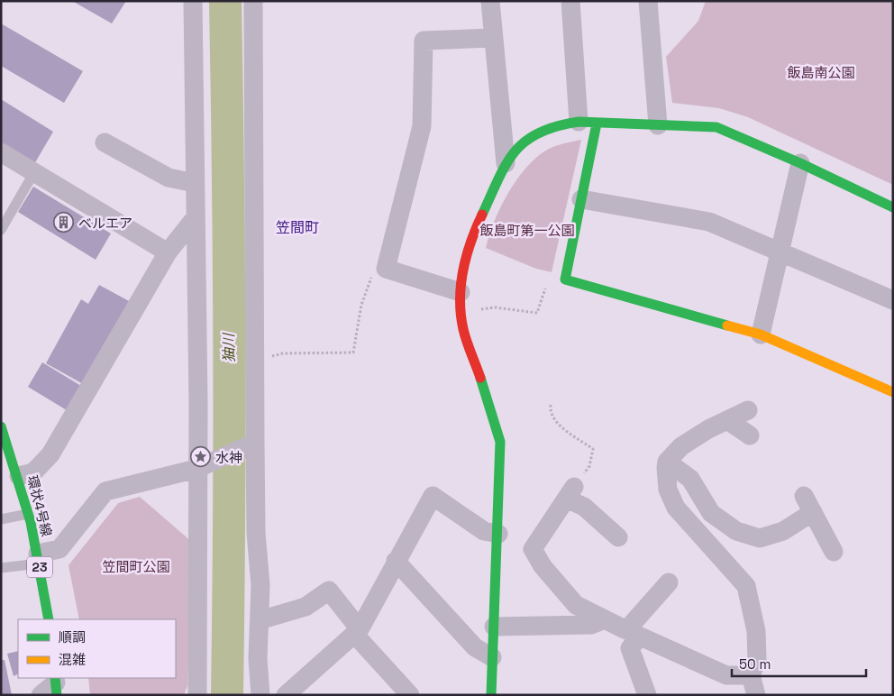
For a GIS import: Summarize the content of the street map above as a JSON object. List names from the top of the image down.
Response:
{
  "streets": {
    "street": ["環状4号線", "23"]
  },
  "districts": ["笠間町"],
  "water": ["㹨川"],
  "parks": ["飯島南公園", "飯島町第一公園", "笠間町公園"],
  "places": {
    "building": ["ベルエア"],
    "place": ["水神"]
  },
  "legend": ["順調", "混雑"],
  "scale_bar": "50 m"
}
